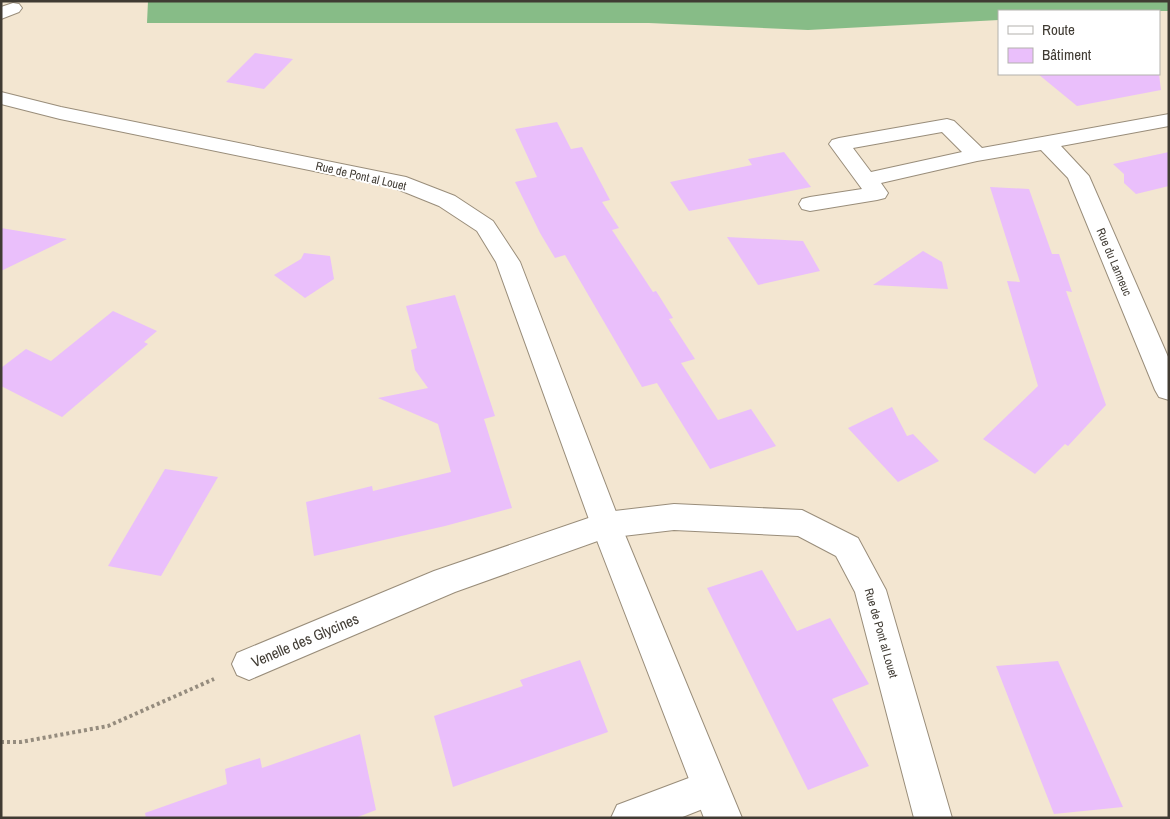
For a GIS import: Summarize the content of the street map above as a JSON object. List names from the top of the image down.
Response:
{
  "streets": {
    "street": ["Rue de Pont al Louet", "Rue du Lanneuc", "Venelle des Glycines"]
  },
  "crossings": [
    ["Rue de Pont al Louet", "Venelle des Glycines"]
  ],
  "legend": ["Route", "Bâtiment"]
}
